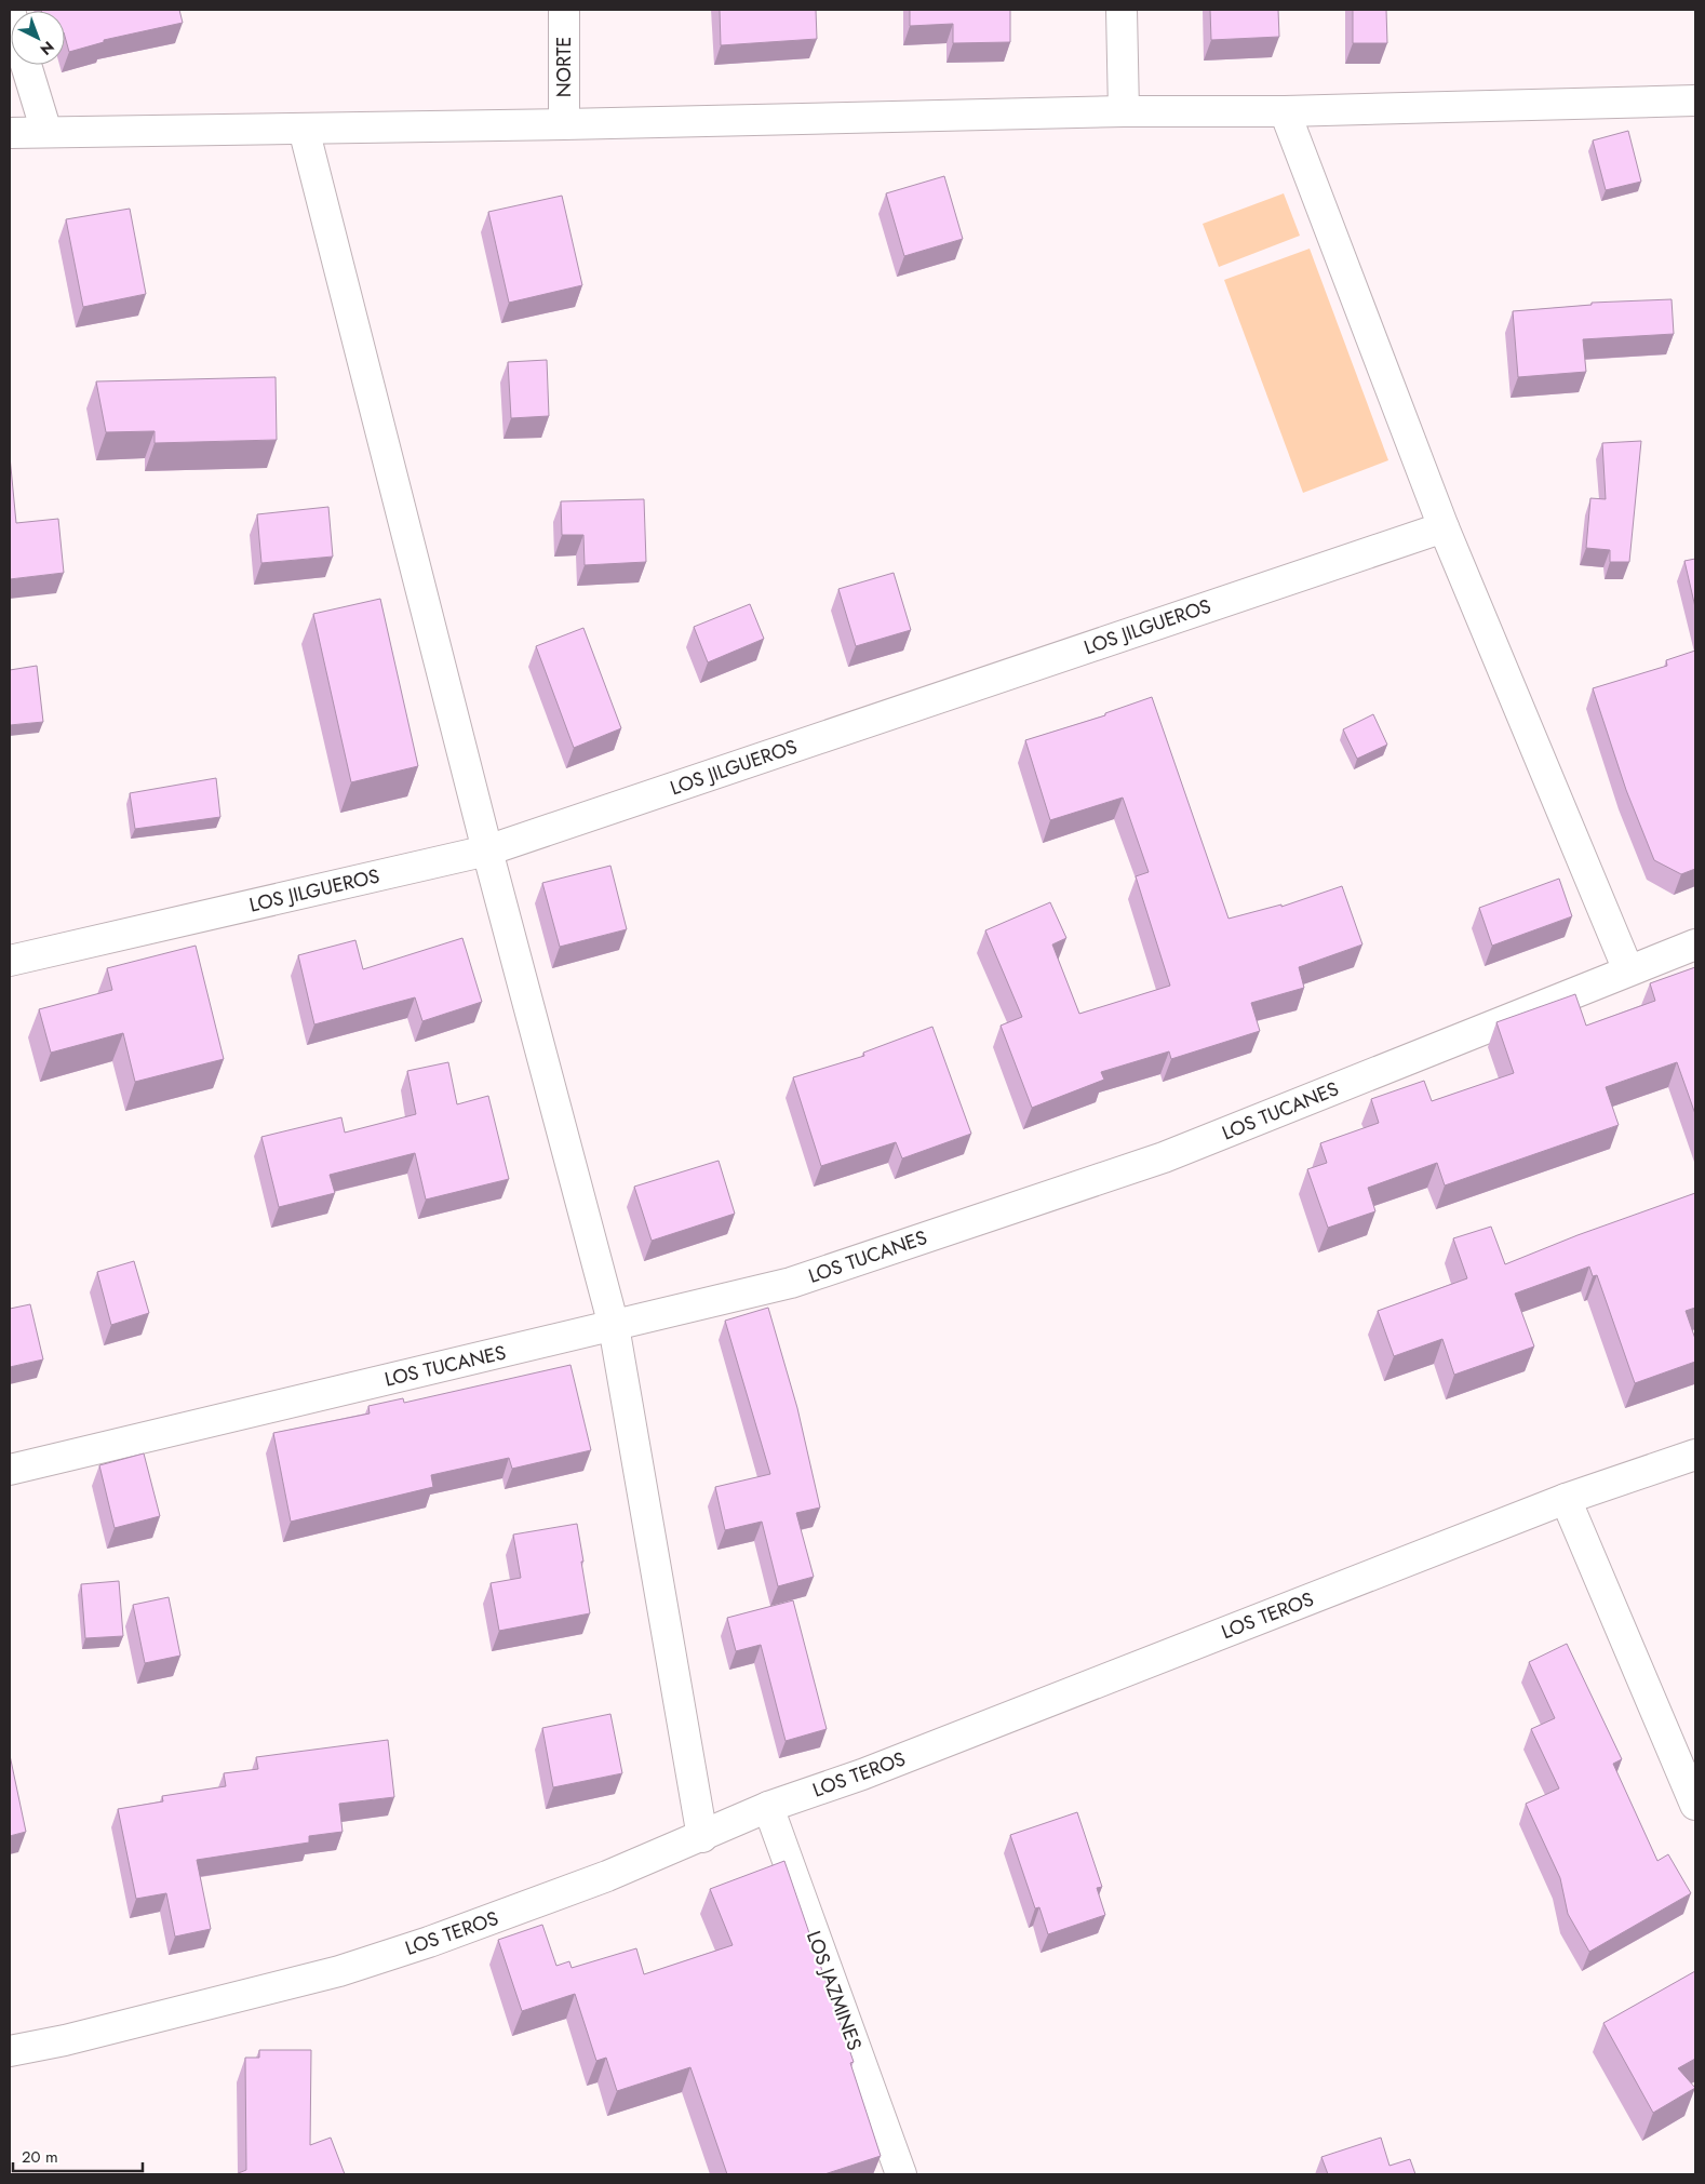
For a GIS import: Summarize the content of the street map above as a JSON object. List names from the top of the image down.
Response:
{
  "streets": {
    "street": [
      "NORTE",
      "LOS JILGUEROS",
      "LOS TUCANES",
      "LOS TEROS",
      "LOS JAZMINES"
    ]
  },
  "crossings": [
    ["LOS TEROS", "LOS JAZMINES"]
  ],
  "scale_bar": "20 m",
  "north": "bottom right"
}
